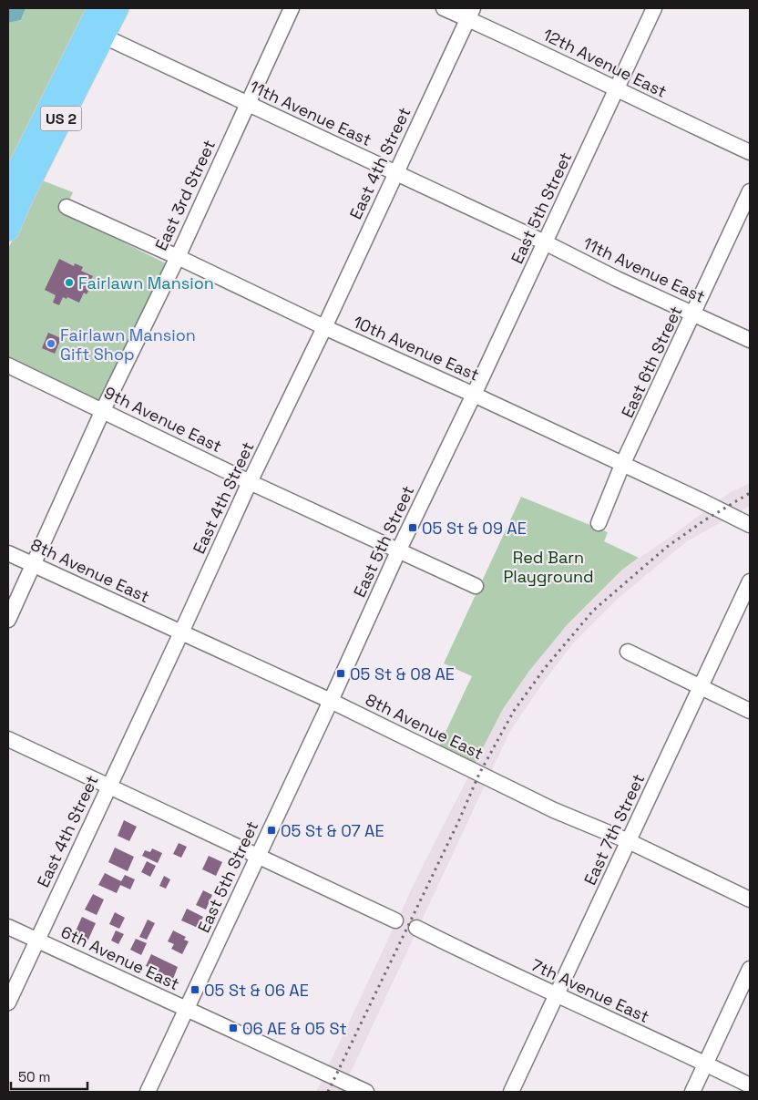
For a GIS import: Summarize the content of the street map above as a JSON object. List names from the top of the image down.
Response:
{
  "streets": {
    "highway": ["US 2"],
    "street": [
      "12th Avenue East",
      "11th Avenue East",
      "East 4th Street",
      "East 3rd Street",
      "East 5th Street",
      "10th Avenue East",
      "East 6th Street",
      "9th Avenue East",
      "8th Avenue East",
      "East 7th Street",
      "6th Avenue East",
      "7th Avenue East"
    ]
  },
  "crossings": [
    ["12th Avenue East", "East 4th Street"],
    ["12th Avenue East", "East 5th Street"],
    ["11th Avenue East", "US 2"],
    ["11th Avenue East", "East 4th Street"],
    ["11th Avenue East", "East 3rd Street"],
    ["11th Avenue East", "East 5th Street"],
    ["11th Avenue East", "East 6th Street"],
    ["East 4th Street", "10th Avenue East"],
    ["East 4th Street", "9th Avenue East"],
    ["East 4th Street", "8th Avenue East"],
    ["East 4th Street", "6th Avenue East"],
    ["East 3rd Street", "10th Avenue East"],
    ["East 3rd Street", "9th Avenue East"],
    ["East 3rd Street", "8th Avenue East"],
    ["East 5th Street", "10th Avenue East"],
    ["East 5th Street", "9th Avenue East"],
    ["East 5th Street", "8th Avenue East"],
    ["East 5th Street", "6th Avenue East"],
    ["10th Avenue East", "East 6th Street"],
    ["8th Avenue East", "East 7th Street"],
    ["East 7th Street", "7th Avenue East"]
  ],
  "parks": ["Red Barn Playground"],
  "places": {
    "other": ["Fairlawn Mansion", "Fairlawn Mansion Gift Shop"],
    "transit": [
      "05 St & 09 AE",
      "05 St & 08 AE",
      "05 St & 07 AE",
      "05 St & 06 AE",
      "06 AE & 05 St"
    ]
  },
  "scale_bar": "50 m"
}
